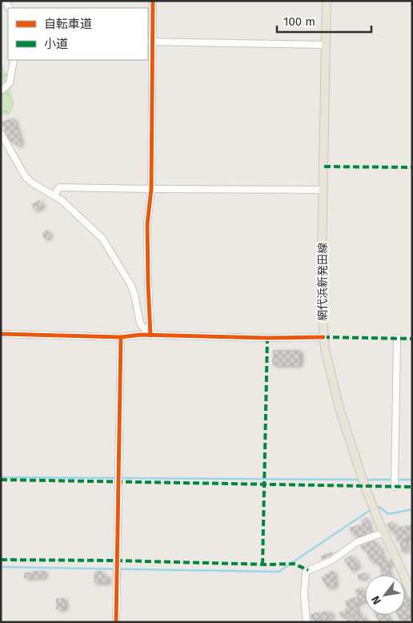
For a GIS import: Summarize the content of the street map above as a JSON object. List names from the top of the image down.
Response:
{
  "streets": {
    "main road": ["網代浜新発田線"]
  },
  "legend": ["自転車道", "小道"],
  "scale_bar": "100 m",
  "north": "bottom left"
}
